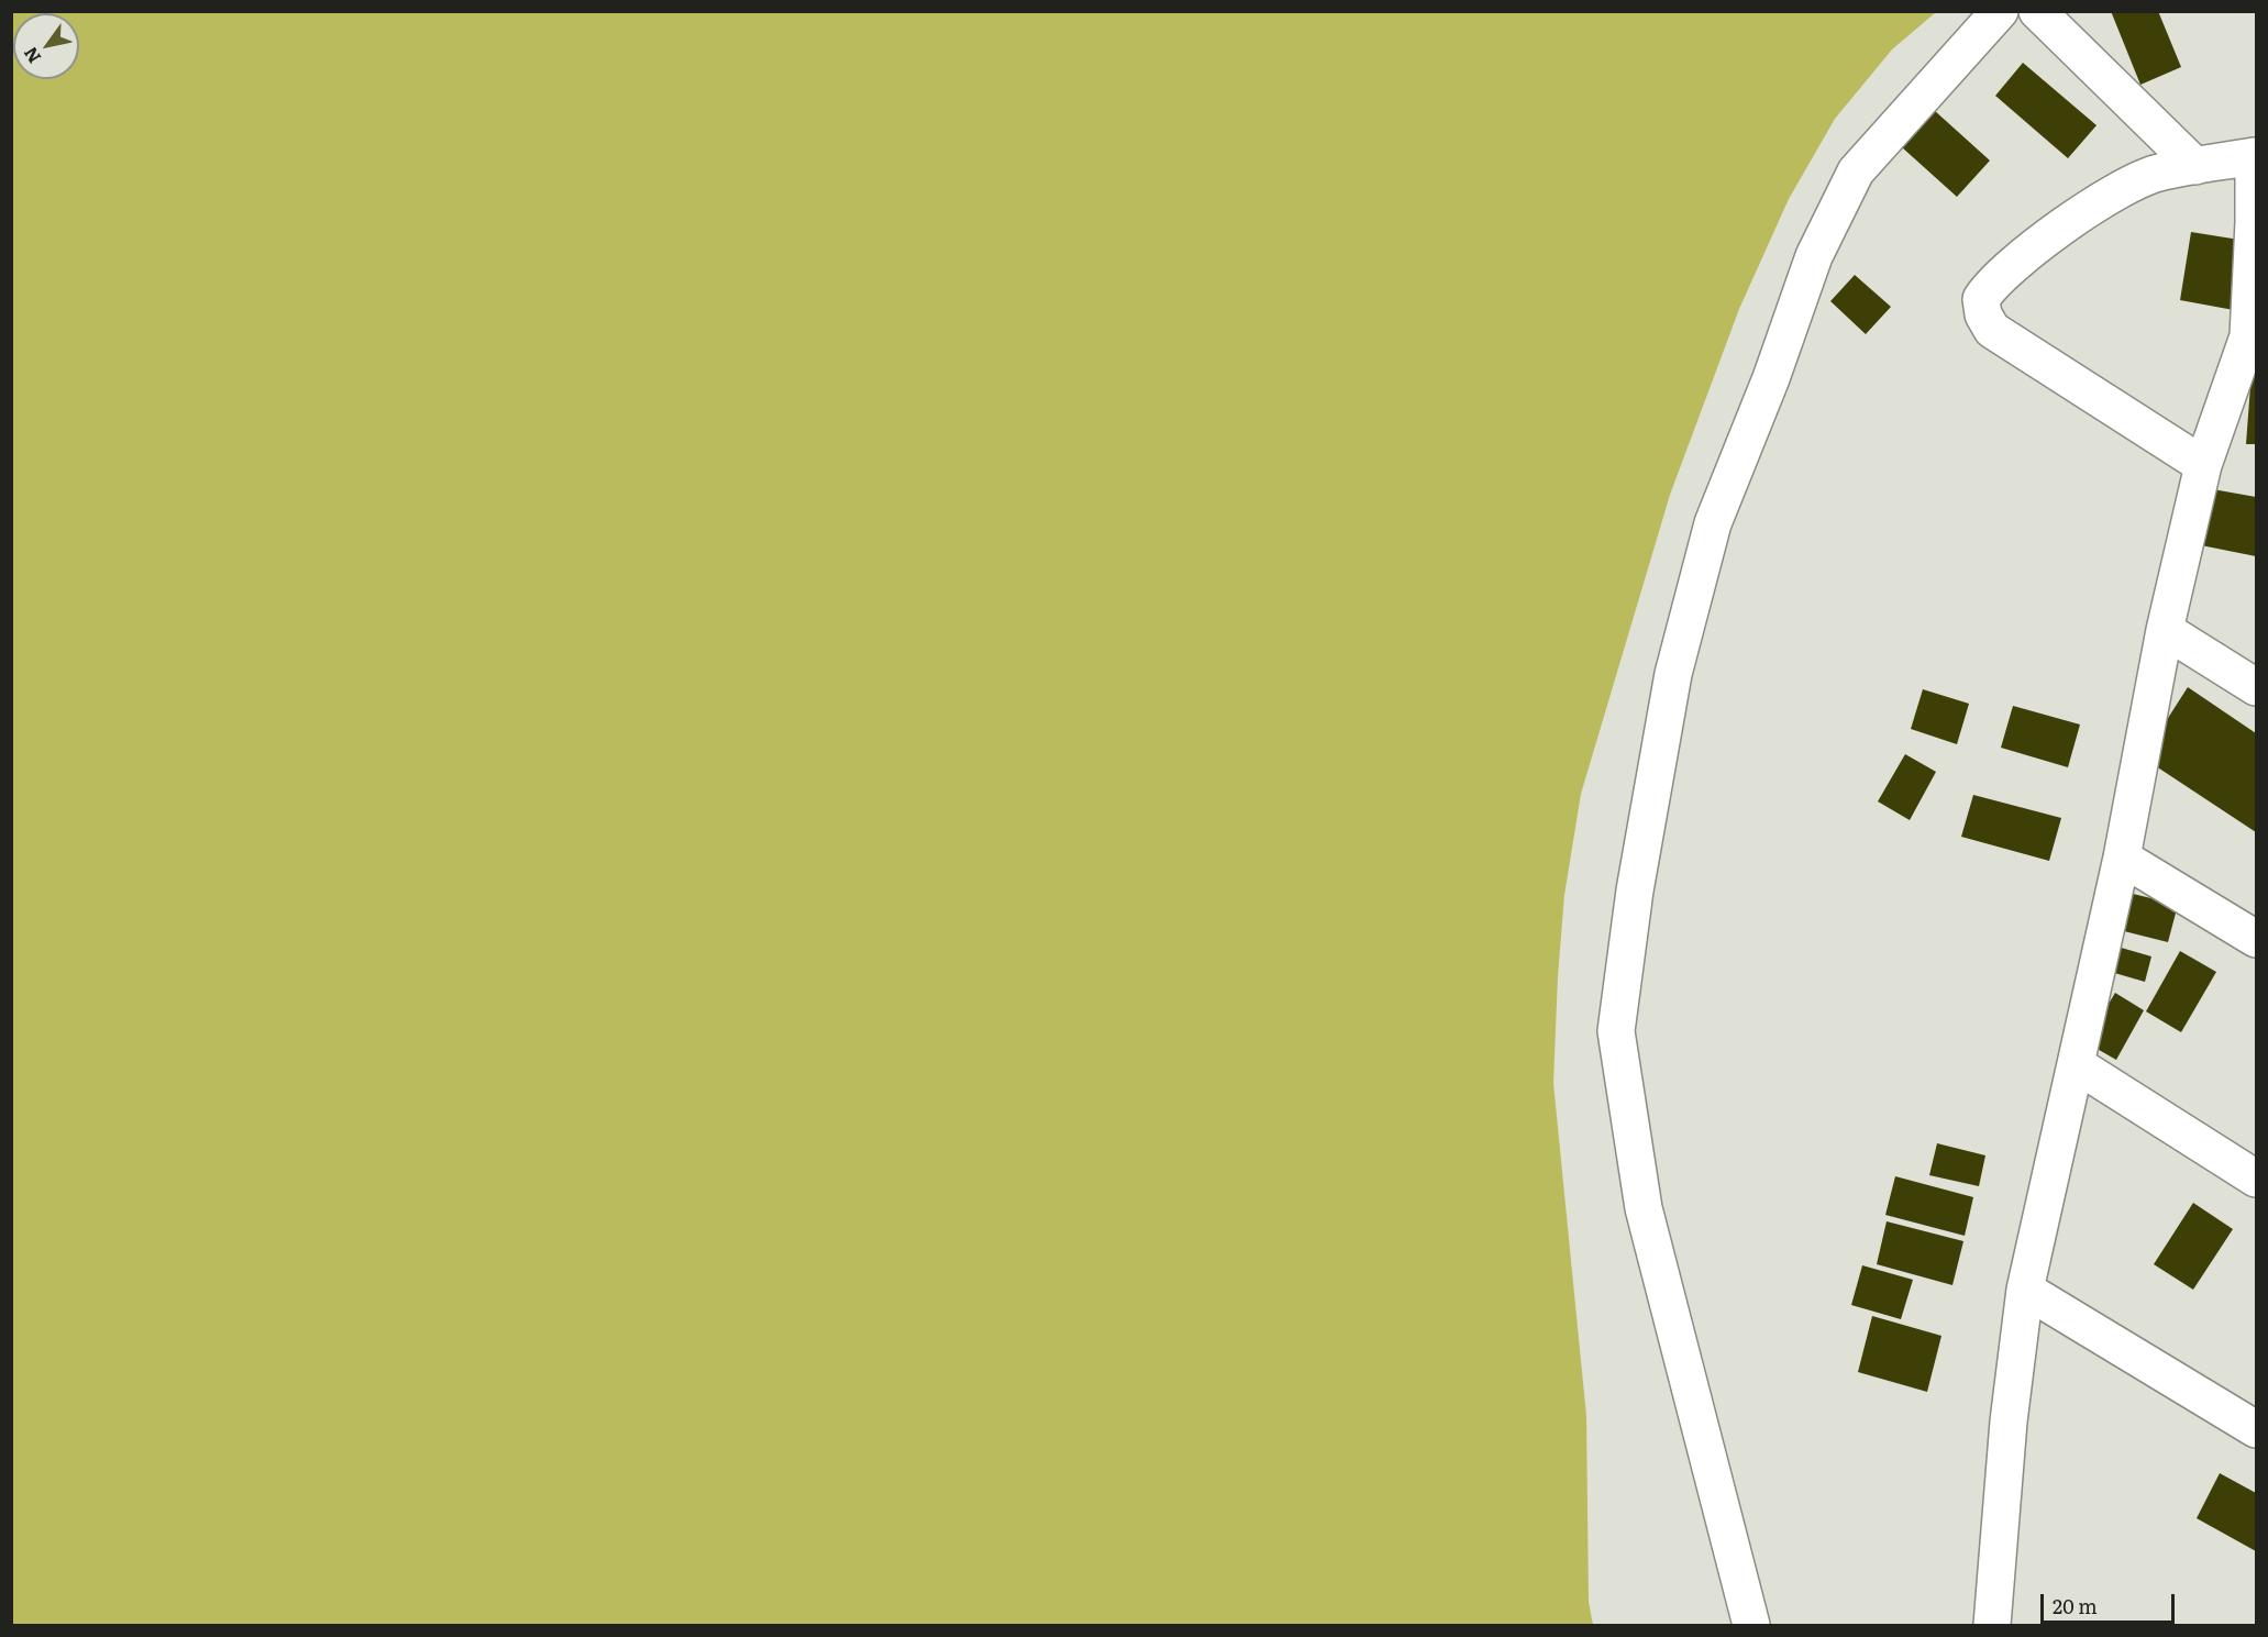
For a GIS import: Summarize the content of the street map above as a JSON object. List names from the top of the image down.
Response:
{
  "scale_bar": "20 m",
  "north": "bottom left"
}
